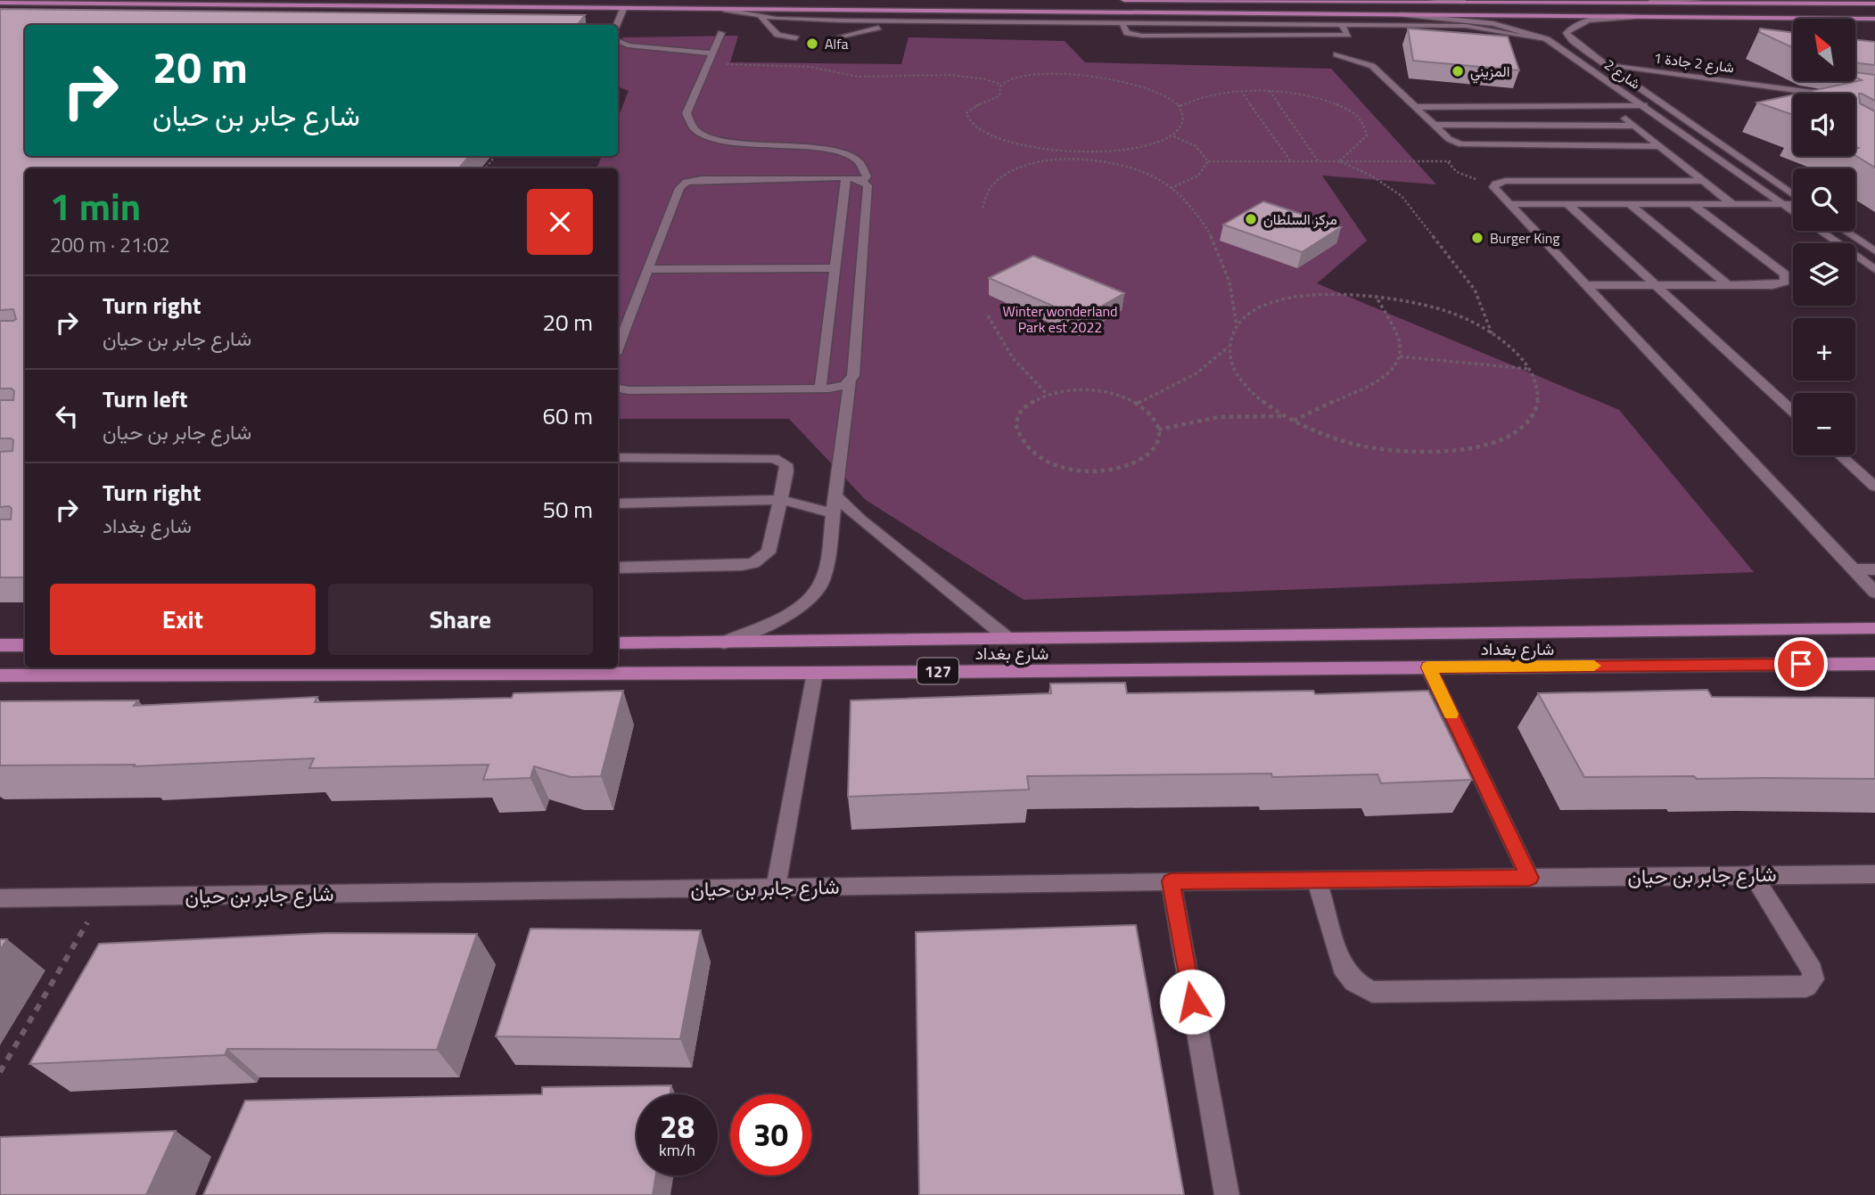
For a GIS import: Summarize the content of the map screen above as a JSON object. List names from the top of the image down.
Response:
{
  "streets": {
    "main road": ["شارع بغداد", "127"],
    "street": ["شارع 2 جادة 1", "شارع 2", "شارع جابر بن حيان"]
  },
  "crossings": [
    ["شارع 2 جادة 1", "شارع 2"]
  ],
  "parks": ["Winter wonderland Park est 2022"],
  "places": [
    "Alfa",
    "المزيني",
    "مركز السلطان",
    "Burger King"
  ],
  "north": "top left",
  "page": {
    "map_buttons": ["+", "−"],
    "turn": ["20 m", "شارع جابر بن حيان"],
    "heading": ["1 min", "200 m · 21:02"],
    "list": [
      {
        "name": "Turn right",
        "note": "شارع جابر بن حيان",
        "value": "20 m"
      },
      {
        "name": "Turn left",
        "note": "شارع جابر بن حيان",
        "value": "60 m"
      },
      {
        "name": "Turn right",
        "note": "شارع بغداد",
        "value": "50 m"
      }
    ],
    "buttons": ["Exit", "Share"],
    "speed": "28 km/h",
    "limit": "30"
  }
}
